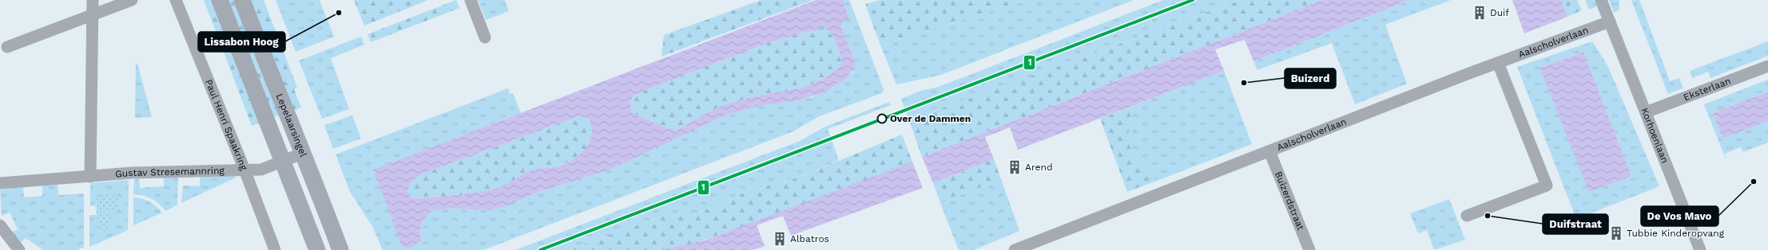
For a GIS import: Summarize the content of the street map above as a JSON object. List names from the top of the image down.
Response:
{
  "streets": {
    "street": [
      "Aalscholverlaan",
      "Eksterlaan",
      "Paul Henri Spaakring",
      "Lepelaarsingel",
      "Korhoenlaan",
      "Gustav Stresemannring",
      "Buizerdstraat"
    ]
  },
  "crossings": [
    ["Aalscholverlaan", "Korhoenlaan"],
    ["Aalscholverlaan", "Buizerdstraat"],
    ["Eksterlaan", "Korhoenlaan"],
    ["Paul Henri Spaakring", "Gustav Stresemannring"],
    ["Lepelaarsingel", "Gustav Stresemannring"]
  ],
  "places": {
    "other": [
      "Lissabon Hoog",
      "Buizerd",
      "Over de Dammen",
      "De Vos Mavo",
      "Duifstraat"
    ],
    "building": [
      "Duif",
      "Arend",
      "Tubbie Kinderopvang",
      "Albatros"
    ]
  },
  "lines": ["transit line 1"]
}
